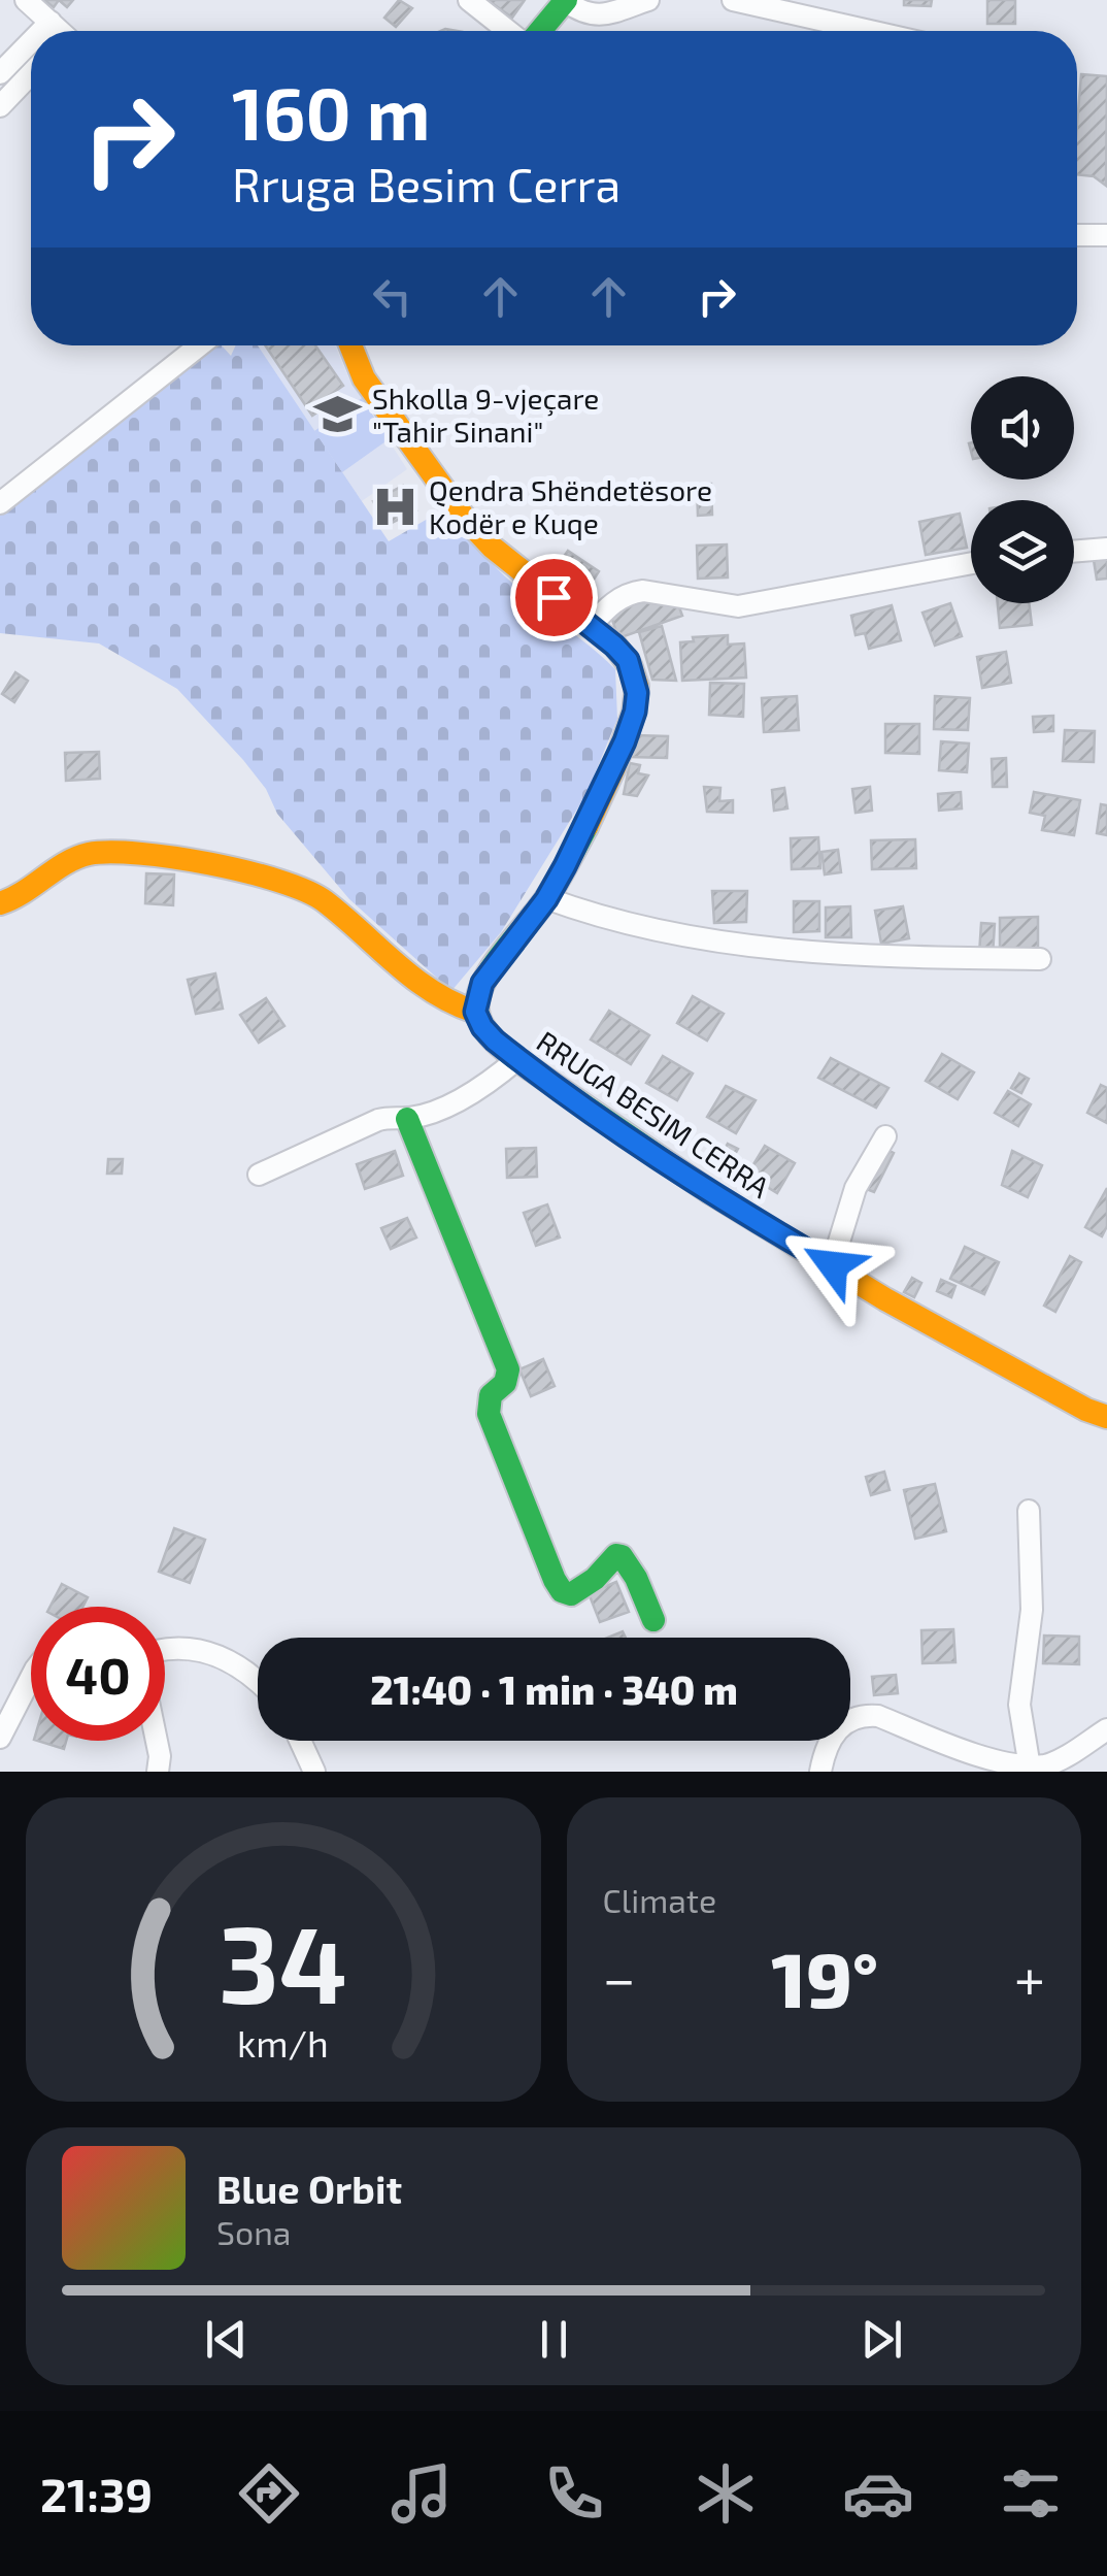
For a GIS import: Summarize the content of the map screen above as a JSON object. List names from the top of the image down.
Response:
{
  "streets": {
    "street": ["RRUGA BESIM CERRA"]
  },
  "places": {
    "school or university": ["Shkolla 9-vjeçare \"Tahir Sinani\""],
    "hospital": ["Qendra Shëndetësore Kodër e Kuqe"]
  },
  "page": {
    "turn": ["160 m", "Rruga Besim Cerra"],
    "limit": "40",
    "trip": "21:40 · 1 min · 340 m",
    "tile": "Climate",
    "heat": ["−", "19°", "+"],
    "song": ["Blue Orbit", "Sona"],
    "tabs": "21:39",
    "gauge": ["34", "km/h"]
  }
}
